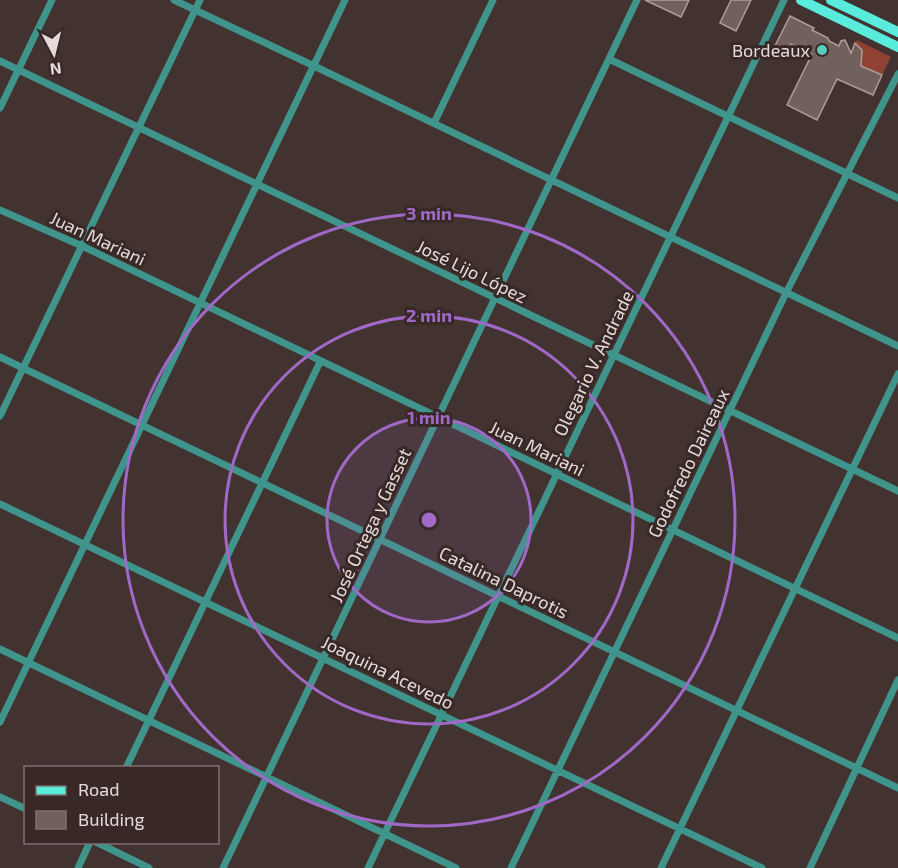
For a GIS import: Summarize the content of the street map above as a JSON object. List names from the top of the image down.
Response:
{
  "streets": {
    "street": [
      "Juan Mariani",
      "José Lijo López",
      "Olegario V. Andrade",
      "Godofredo Daireaux",
      "José Ortega y Gasset",
      "Catalina Daprotis",
      "Joaquina Acevedo"
    ]
  },
  "crossings": [
    ["Juan Mariani", "Olegario V. Andrade"],
    ["Juan Mariani", "Godofredo Daireaux"],
    ["Juan Mariani", "José Ortega y Gasset"],
    ["José Lijo López", "Olegario V. Andrade"],
    ["José Lijo López", "Godofredo Daireaux"],
    ["José Lijo López", "José Ortega y Gasset"],
    ["Olegario V. Andrade", "Catalina Daprotis"],
    ["Olegario V. Andrade", "Joaquina Acevedo"],
    ["Godofredo Daireaux", "Catalina Daprotis"],
    ["Godofredo Daireaux", "Joaquina Acevedo"],
    ["José Ortega y Gasset", "Catalina Daprotis"],
    ["José Ortega y Gasset", "Joaquina Acevedo"]
  ],
  "places": ["Bordeaux"],
  "legend": ["Road", "Building"],
  "north": "bottom",
  "rings": ["3 min", "2 min", "1 min"]
}
